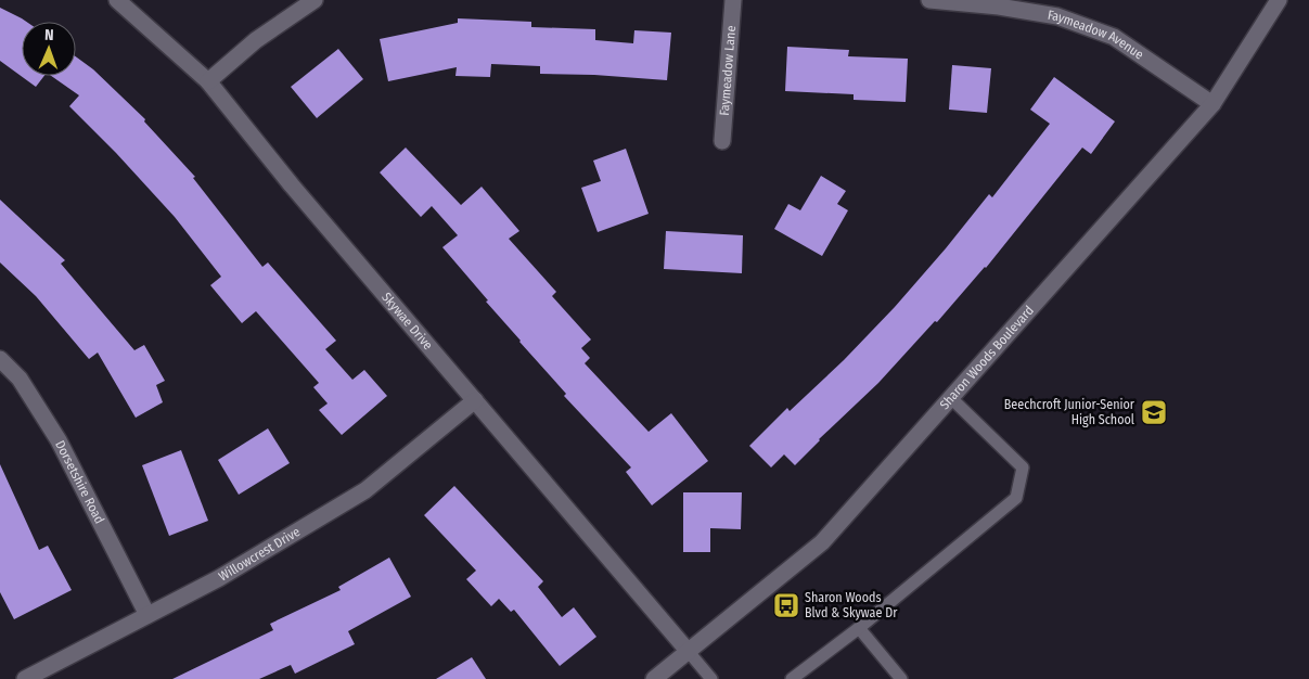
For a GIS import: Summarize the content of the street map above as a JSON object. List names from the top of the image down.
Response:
{
  "streets": {
    "street": [
      "Faymeadow Avenue",
      "Faymeadow Lane",
      "Skywae Drive",
      "Sharon Woods Boulevard",
      "Dorsetshire Road",
      "Willowcrest Drive"
    ]
  },
  "crossings": [
    ["Faymeadow Avenue", "Sharon Woods Boulevard"],
    ["Skywae Drive", "Sharon Woods Boulevard"],
    ["Skywae Drive", "Willowcrest Drive"],
    ["Dorsetshire Road", "Willowcrest Drive"]
  ],
  "places": {
    "school or university": ["Beechcroft Junior-Senior High School"],
    "bus stop": ["Sharon Woods Blvd & Skywae Dr"]
  },
  "north": "top"
}
